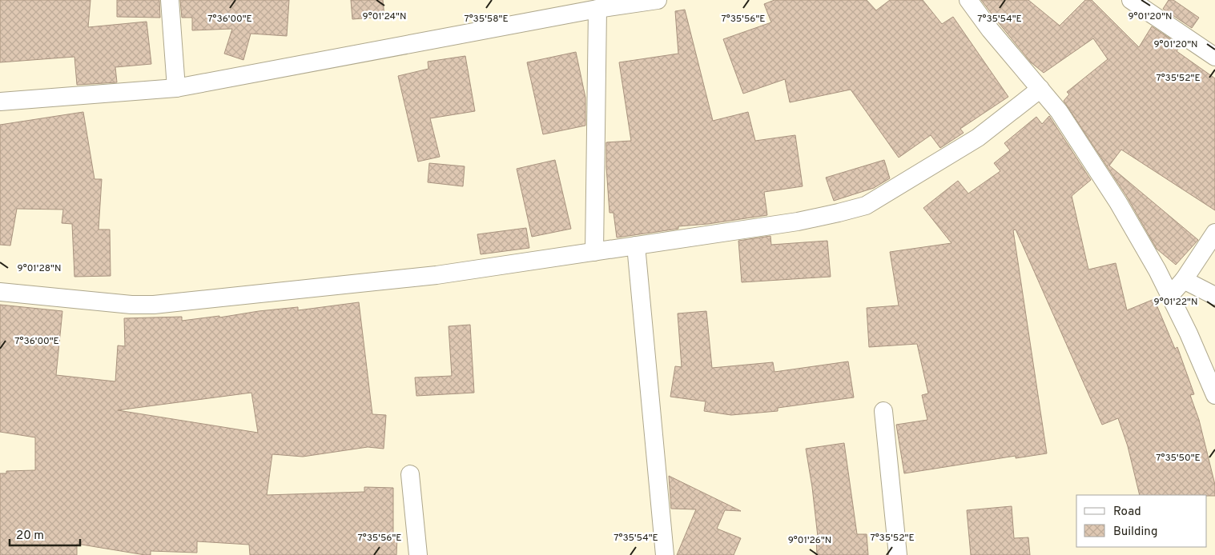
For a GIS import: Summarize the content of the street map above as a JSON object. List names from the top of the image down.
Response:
{
  "legend": ["Road", "Building"],
  "scale_bar": "20 m",
  "coordinates": [
    "9°01'24\"N",
    "9°01'20\"N",
    "7°36'00\"E",
    "7°35'58\"E",
    "7°35'56\"E",
    "7°35'54\"E",
    "7°35'52\"E",
    "9°01'28\"N",
    "9°01'22\"N",
    "7°35'50\"E",
    "9°01'26\"N"
  ]
}
